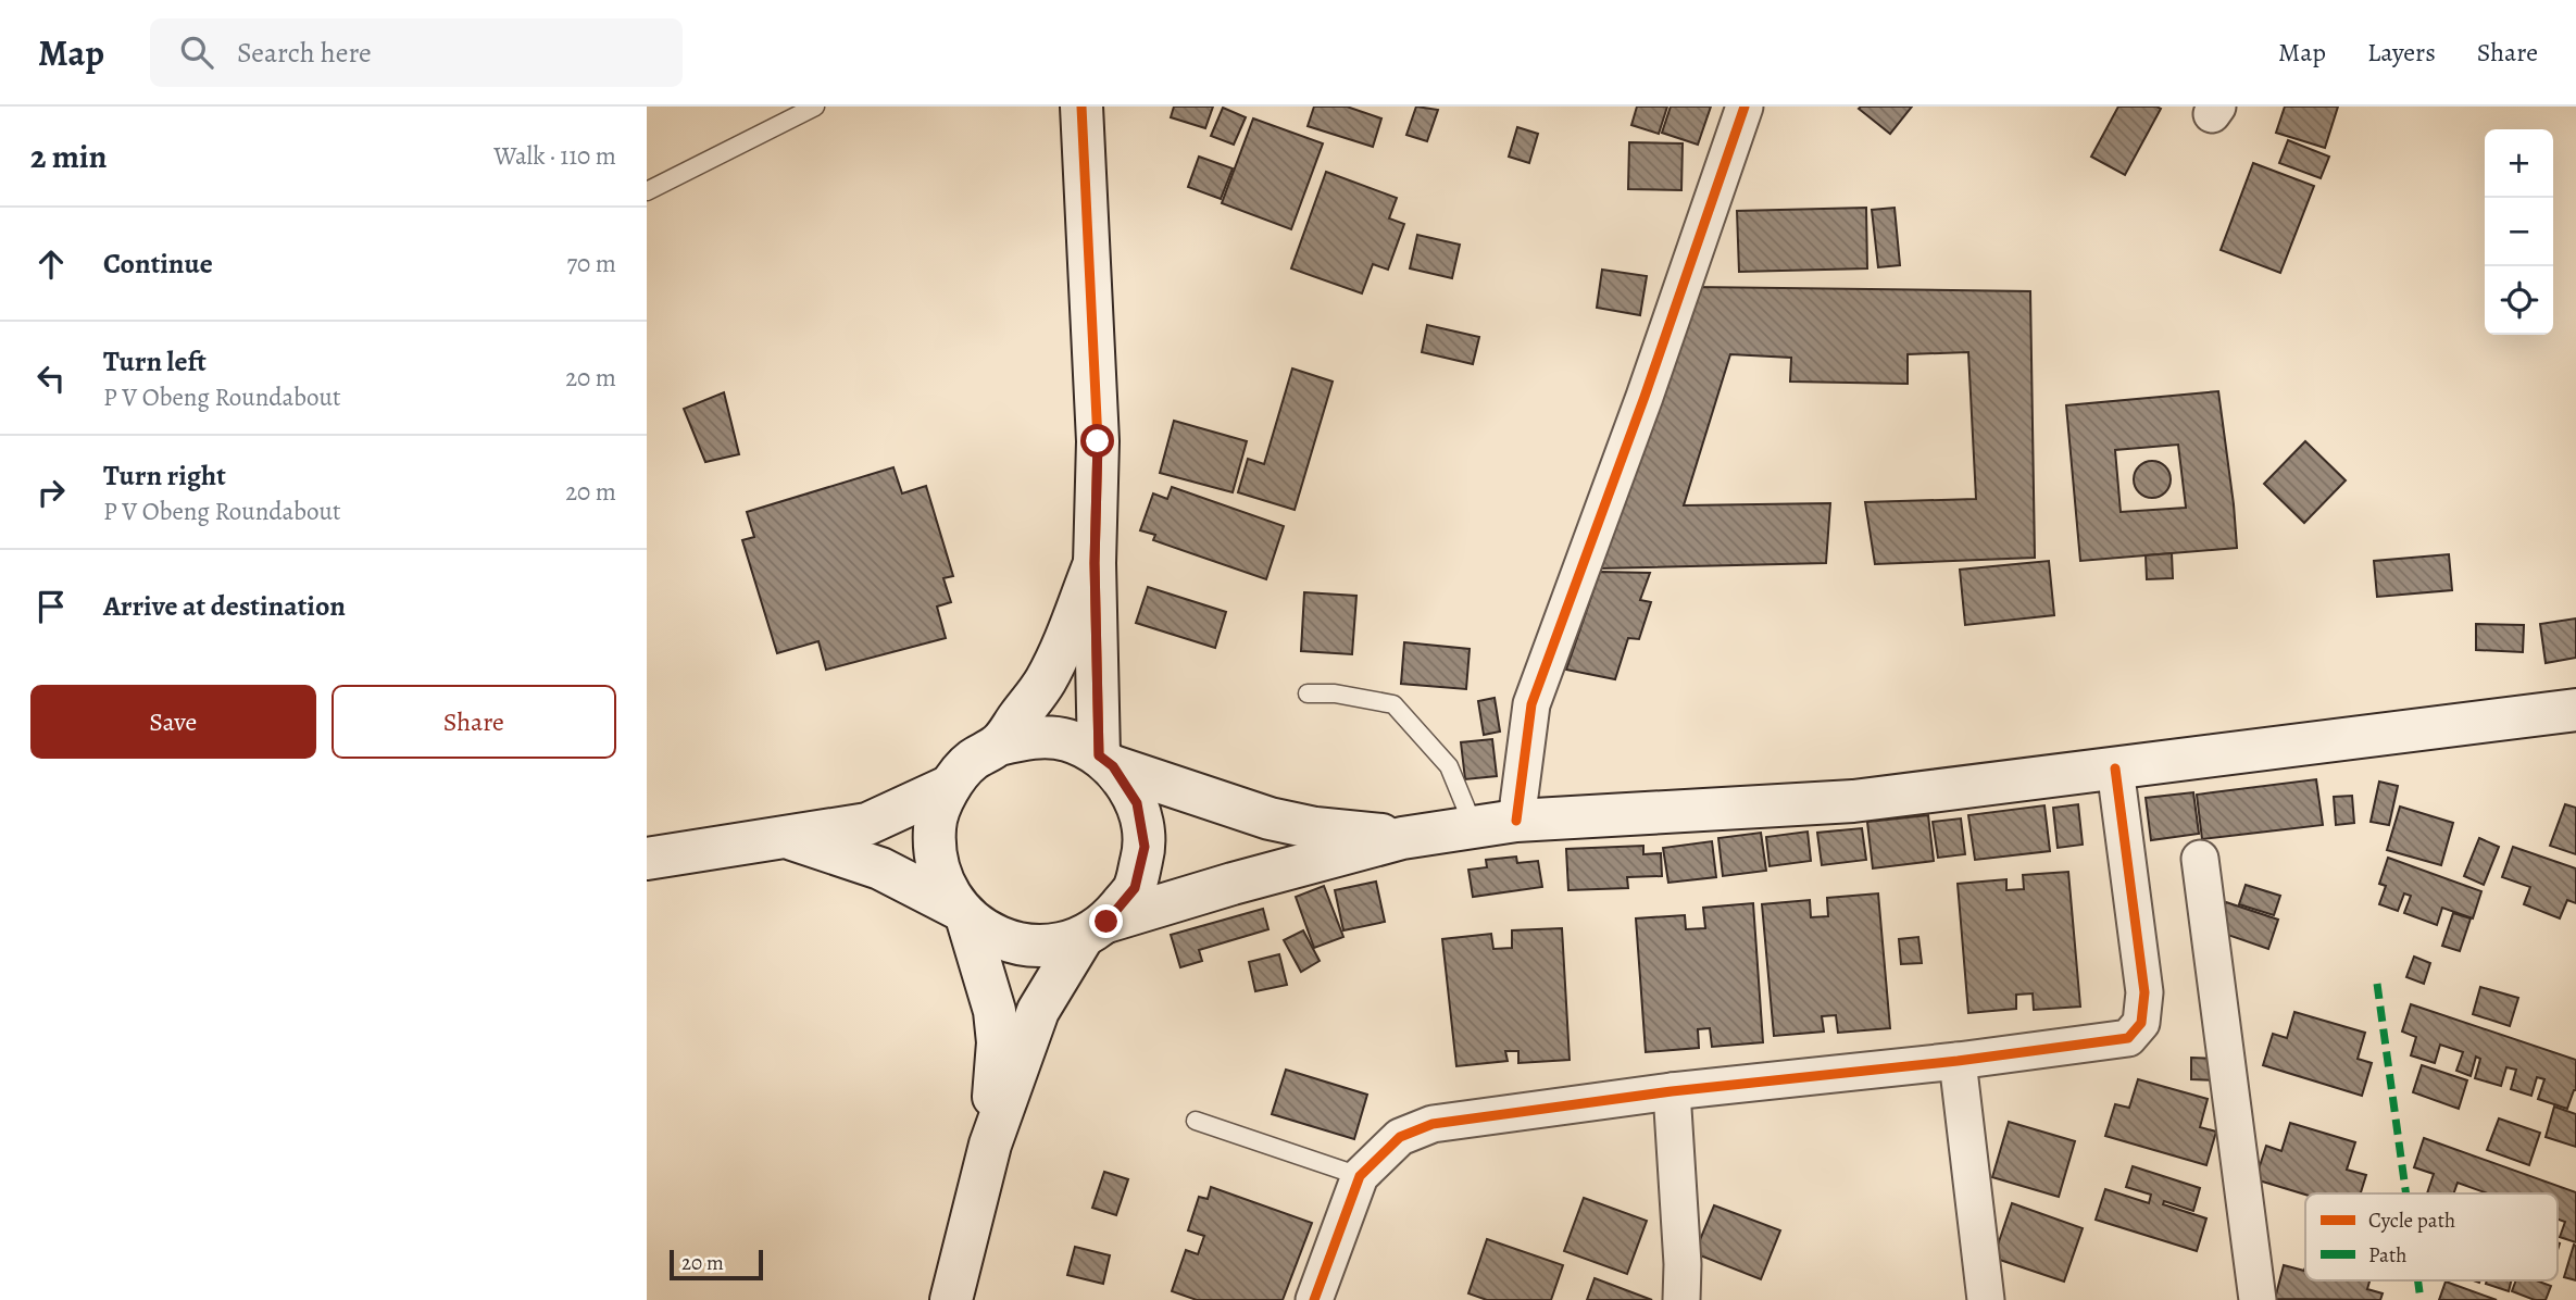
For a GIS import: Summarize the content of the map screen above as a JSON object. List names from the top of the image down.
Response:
{
  "legend": ["Cycle path", "Path"],
  "scale_bar": "20 m",
  "page": {
    "header": "Map",
    "search": "Search here",
    "nav": ["Map", "Layers", "Share"],
    "heading": ["2 min", "Walk · 110 m"],
    "map_buttons": ["+", "−"],
    "list": [
      ["Continue", "70 m"],
      ["Turn left", "P V Obeng Roundabout", "20 m"],
      ["Turn right", "P V Obeng Roundabout", "20 m"],
      "Arrive at destination"
    ],
    "buttons": ["Save", "Share"],
    "scale": "20 m"
  }
}
